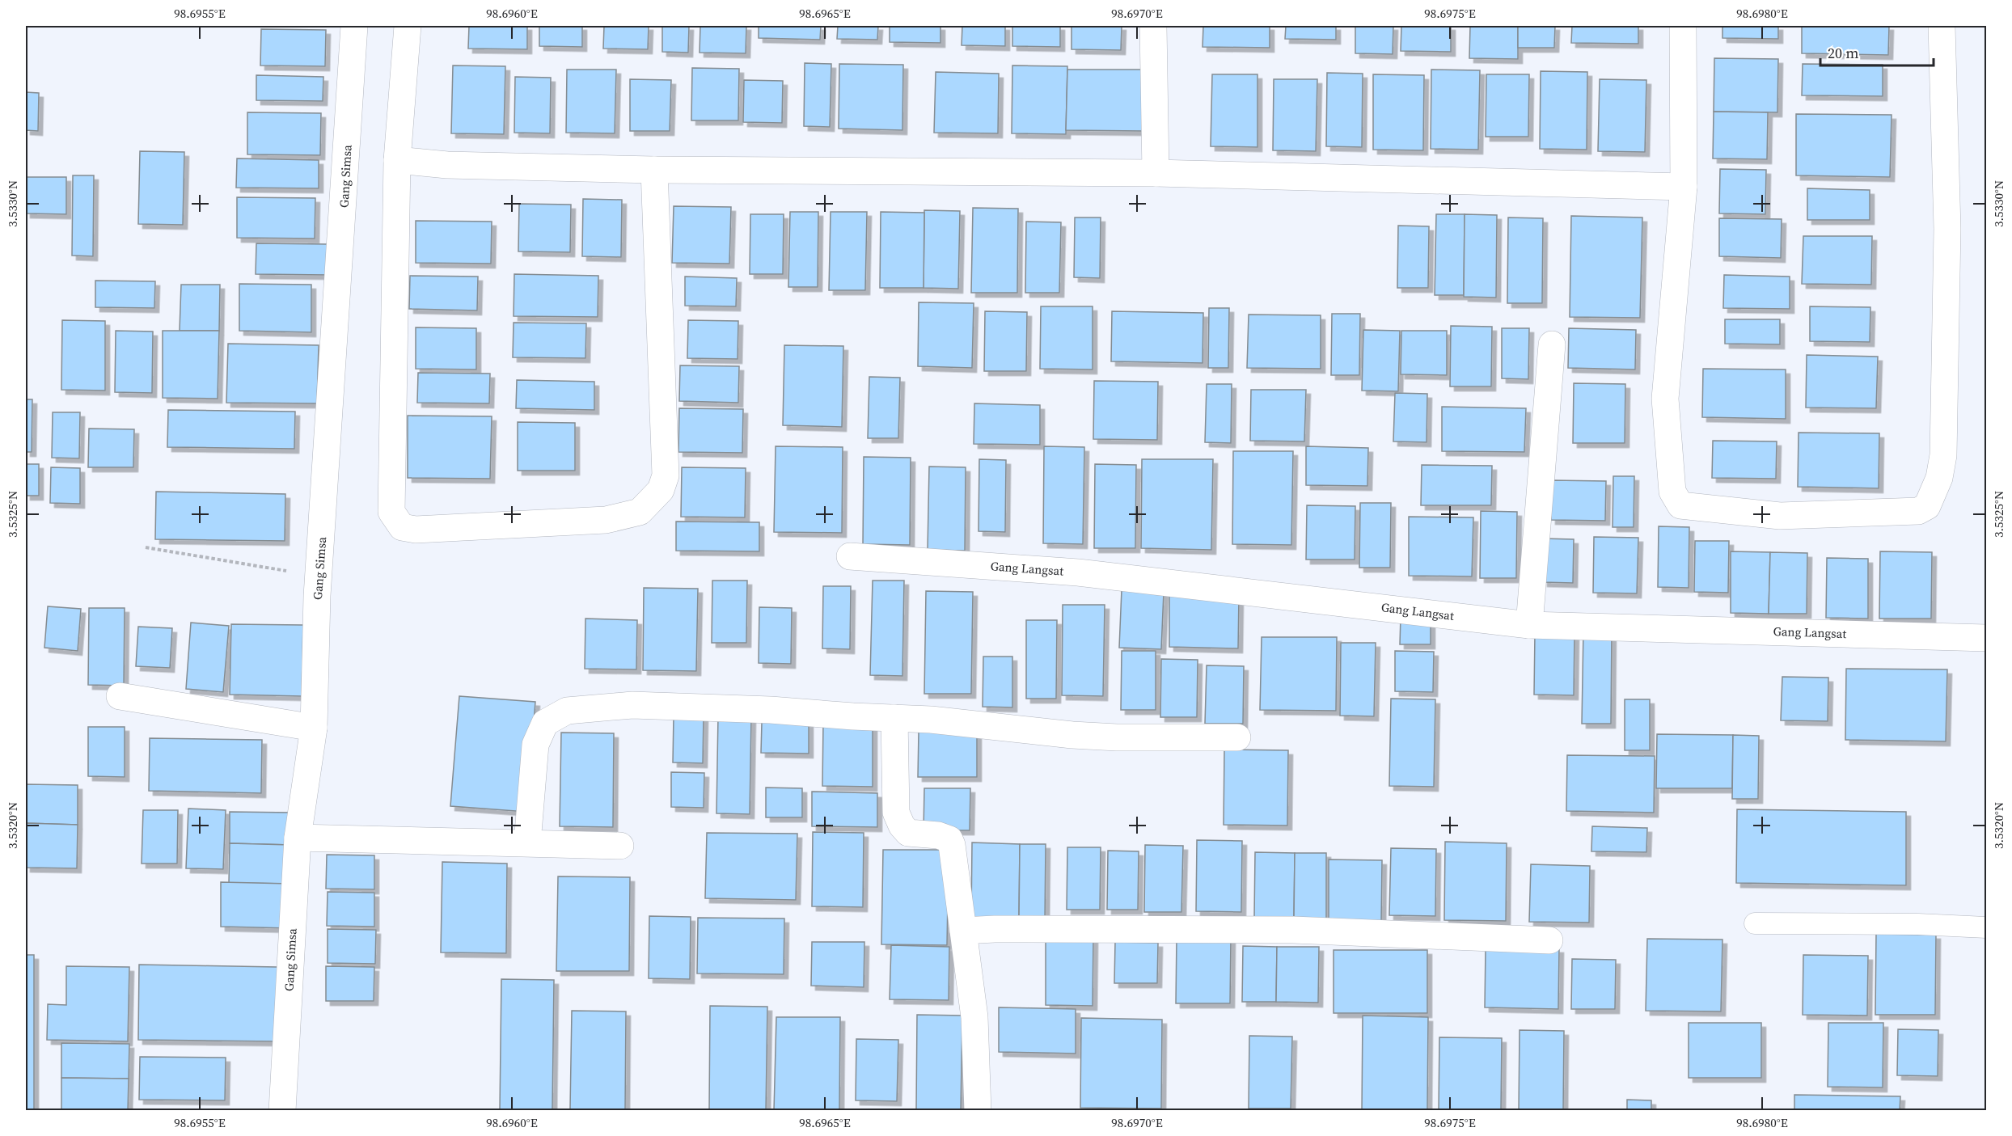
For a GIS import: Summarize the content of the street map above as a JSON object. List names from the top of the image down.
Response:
{
  "streets": {
    "street": ["Gang Simsa", "Gang Langsat"]
  },
  "scale_bar": "20 m",
  "coordinates": [
    "98.6955°E",
    "98.6960°E",
    "98.6965°E",
    "98.6970°E",
    "98.6975°E",
    "98.6980°E",
    "3.5330°N",
    "3.5325°N",
    "3.5320°N"
  ]
}
